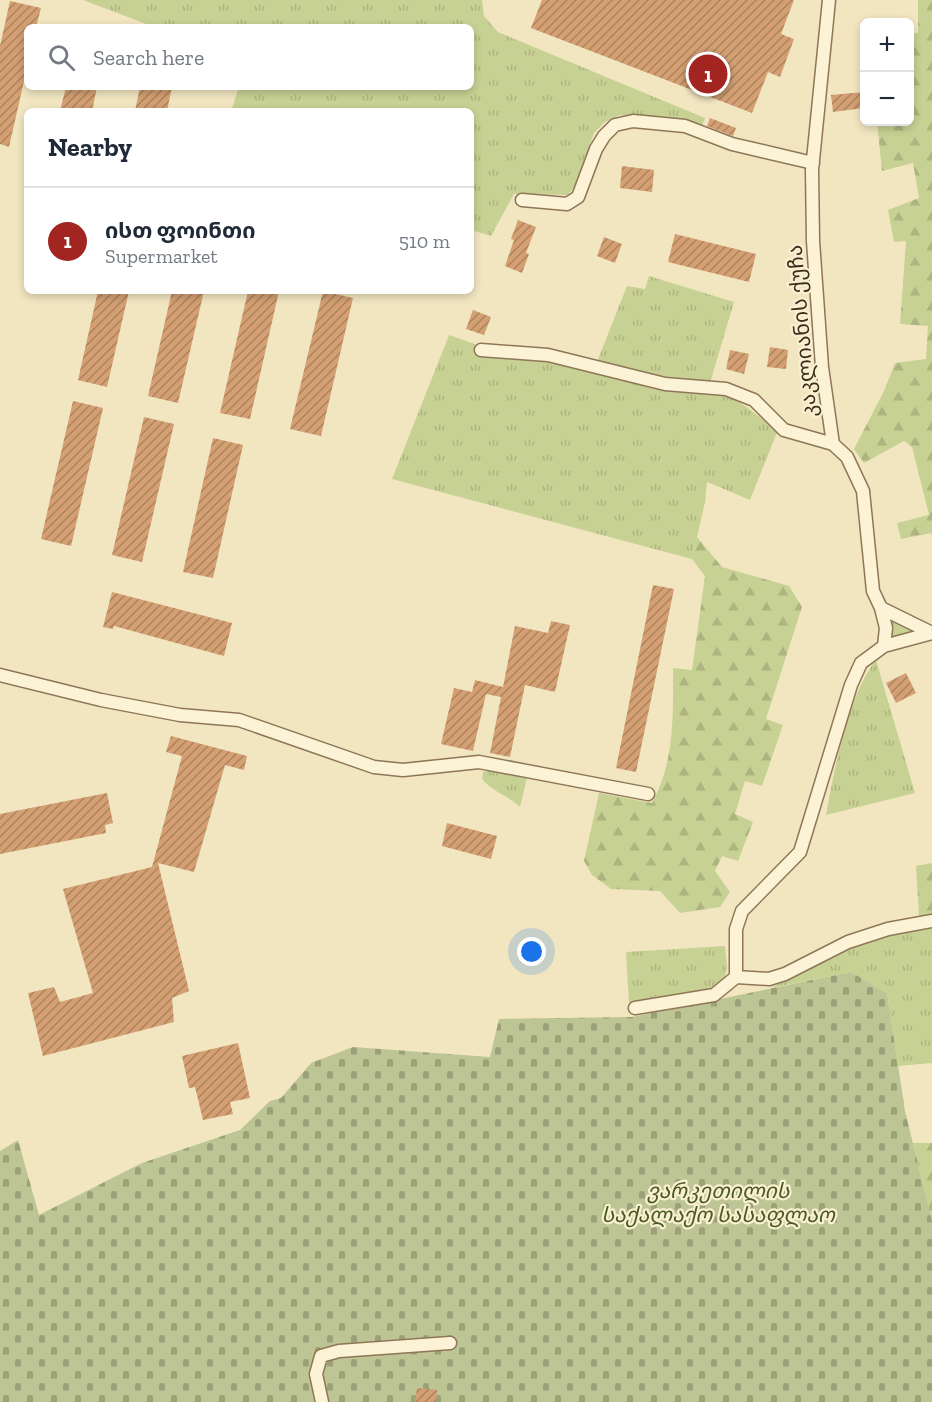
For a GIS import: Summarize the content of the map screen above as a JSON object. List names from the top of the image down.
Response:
{
  "streets": {
    "street": ["კაკლიანის ქუჩა"]
  },
  "parks": ["ვარკეთილის საქალაქო სასაფლაო"],
  "page": {
    "map_buttons": ["+", "−"],
    "search": "Search here",
    "pins": "1",
    "heading": "Nearby",
    "list": [
      {
        "mark": "1",
        "name": "ისთ ფოინთი",
        "note": "Supermarket",
        "value": "510 m"
      }
    ]
  }
}
